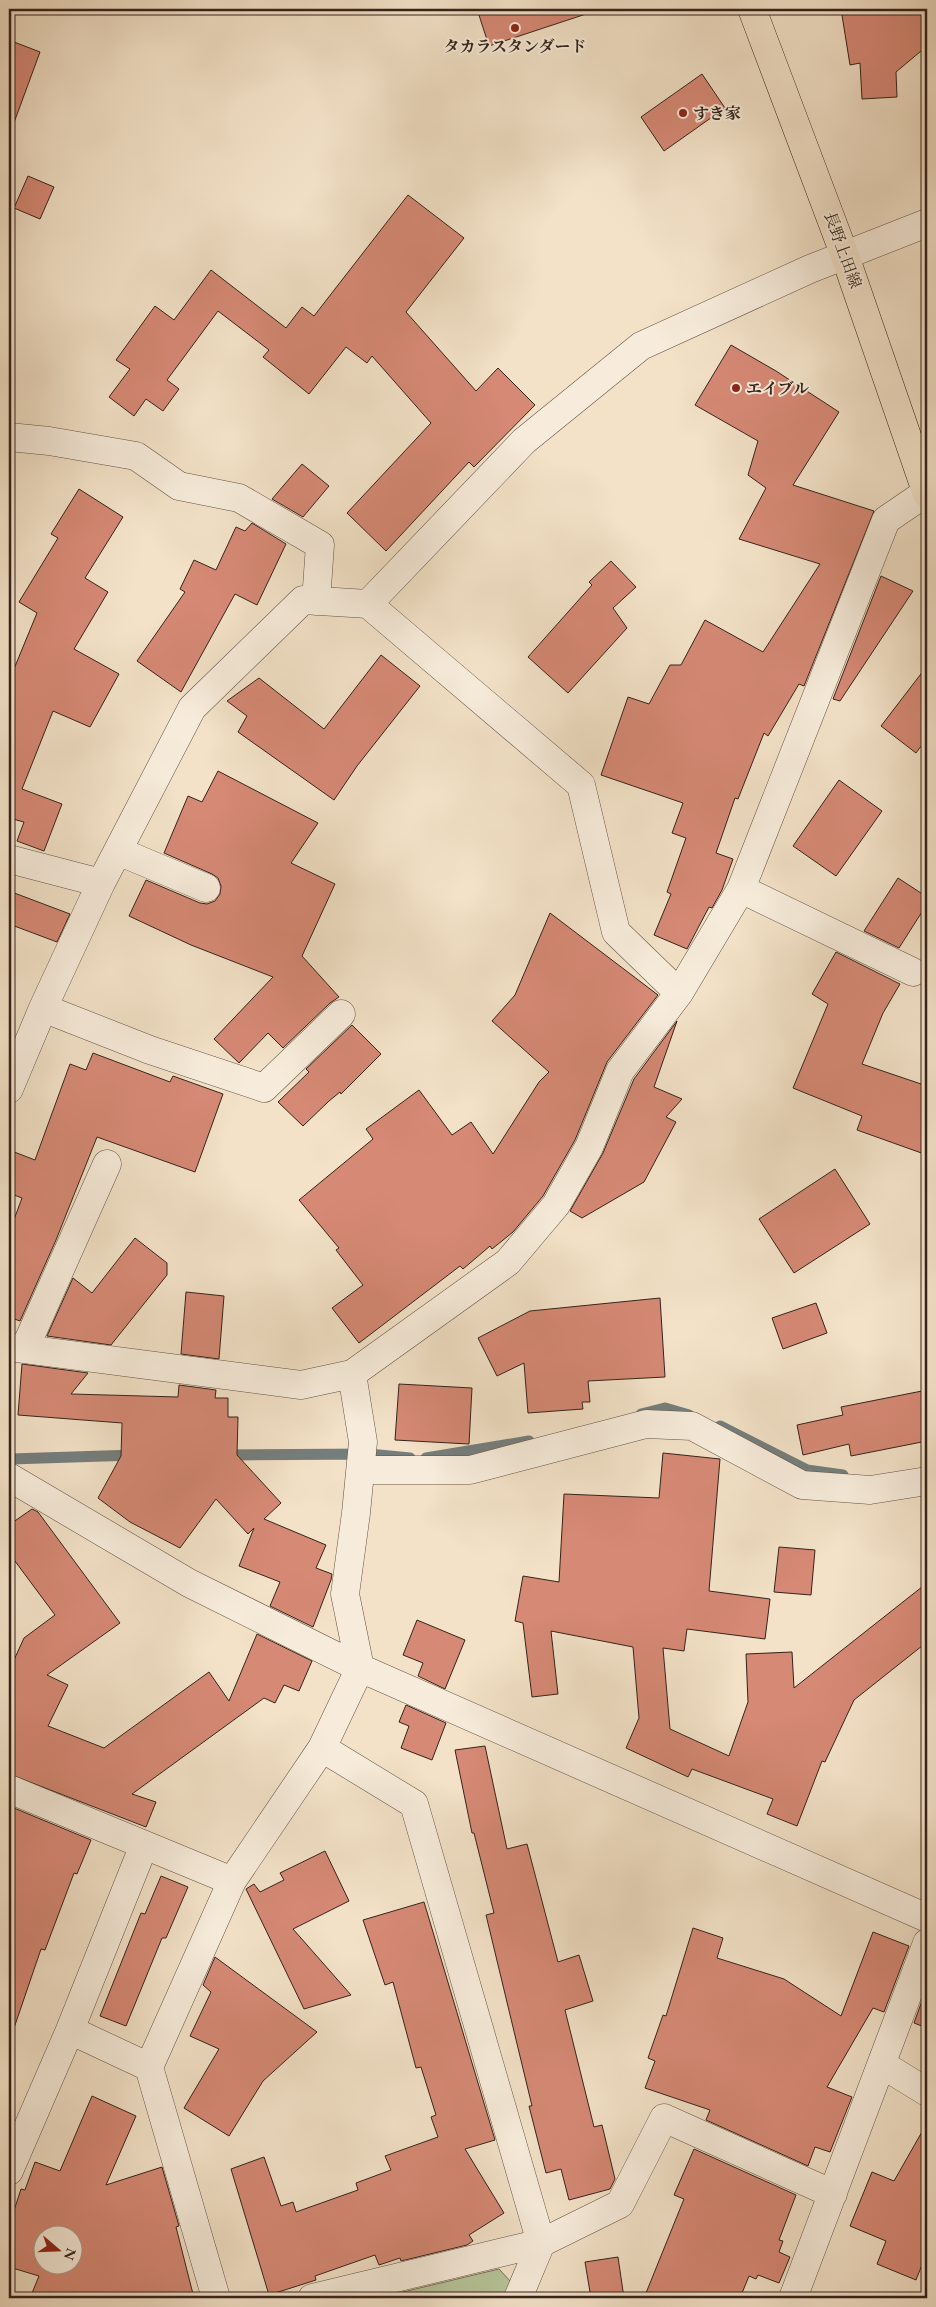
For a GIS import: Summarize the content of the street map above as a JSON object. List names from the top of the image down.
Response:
{
  "streets": {
    "main road": ["長野上田線"]
  },
  "places": ["タカラスタンダード", "すき家", "エイブル"],
  "north": "right"
}
